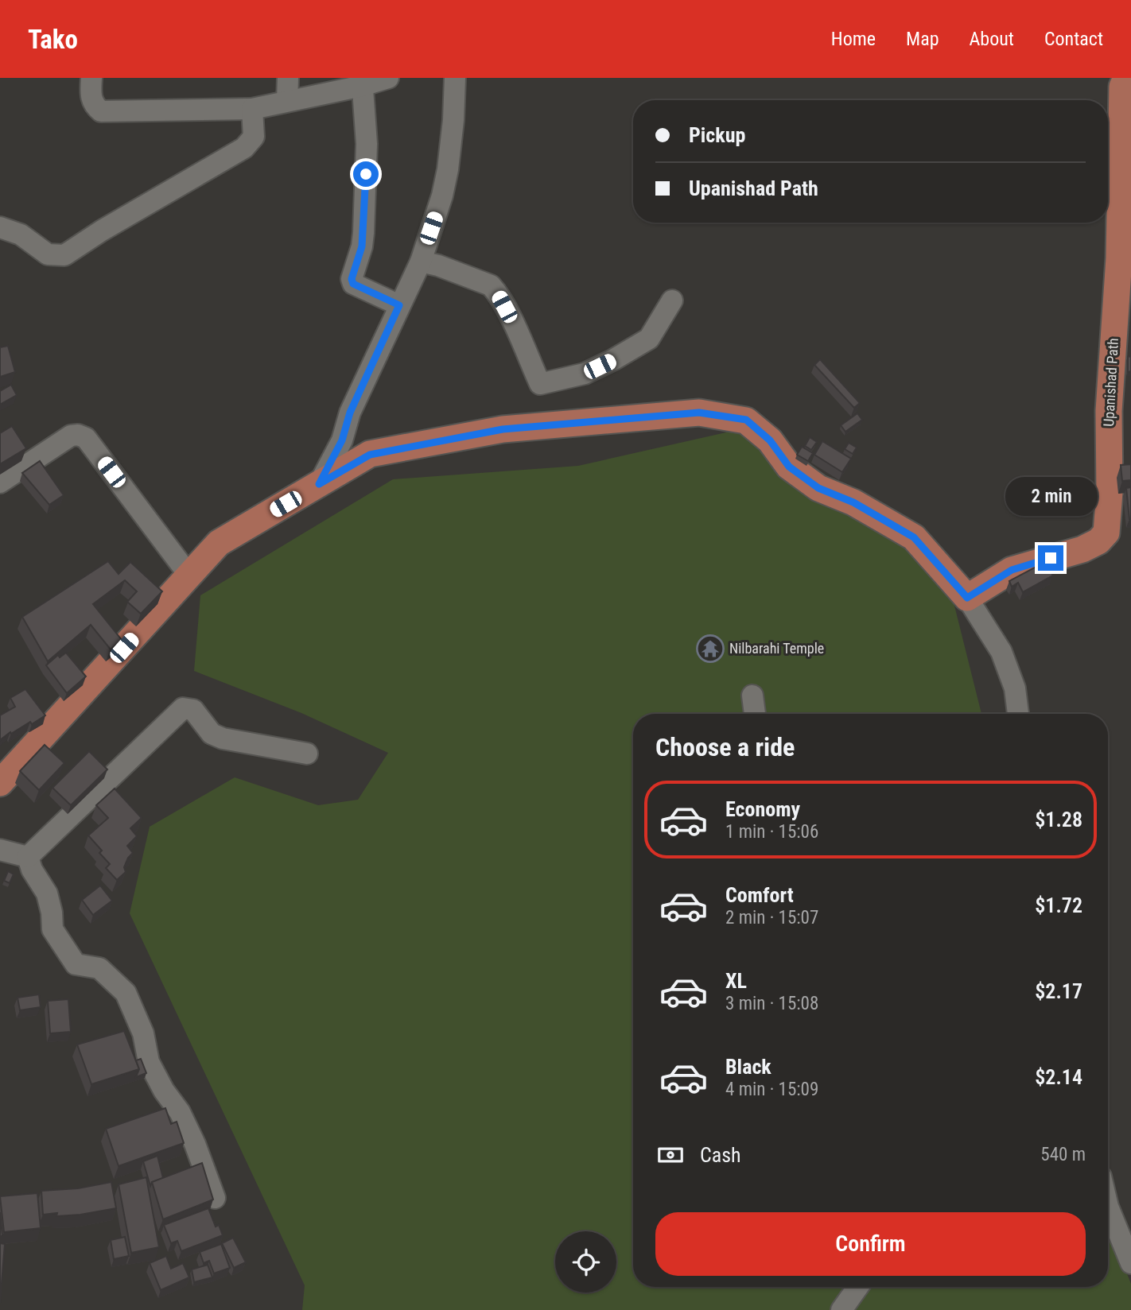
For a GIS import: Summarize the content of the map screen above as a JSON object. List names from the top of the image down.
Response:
{
  "streets": {
    "main road": ["Upanishad Path"]
  },
  "places": {
    "temple": ["Nilbarahi Temple"]
  },
  "page": {
    "header": "Tako",
    "nav": [
      "Home",
      "Map",
      "About",
      "Contact"
    ],
    "banner": ["Pickup", "Upanishad Path"],
    "bubble": "2 min",
    "heading": "Choose a ride",
    "list": [
      {
        "name": "Economy",
        "note": "1 min · 15:06",
        "value": "$1.28"
      },
      {
        "name": "Comfort",
        "note": "2 min · 15:07",
        "value": "$1.72"
      },
      {
        "name": "XL",
        "note": "3 min · 15:08",
        "value": "$2.17"
      },
      {
        "name": "Black",
        "note": "4 min · 15:09",
        "value": "$2.14"
      }
    ],
    "pay": ["Cash", "540 m"],
    "buttons": "Confirm"
  }
}
